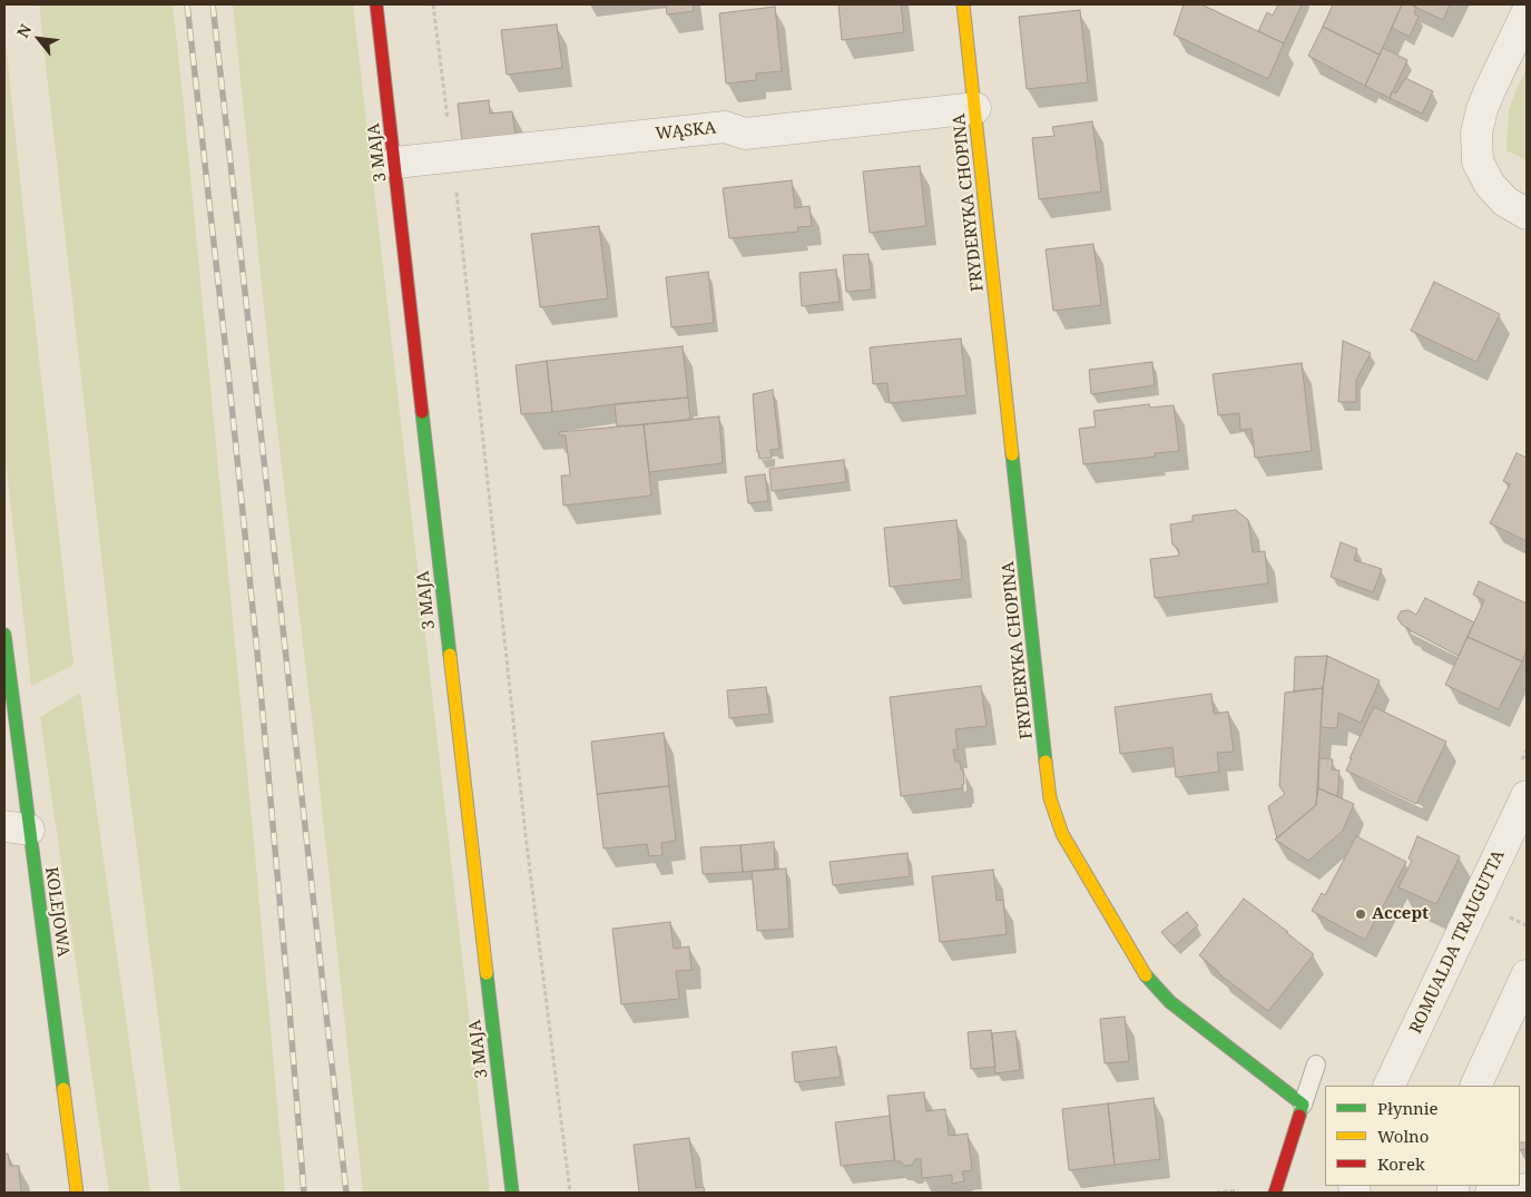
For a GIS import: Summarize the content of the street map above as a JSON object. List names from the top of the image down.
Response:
{
  "streets": {
    "street": [
      "WĄSKA",
      "3 MAJA",
      "FRYDERYKA CHOPINA",
      "KOLEJOWA",
      "ROMUALDA TRAUGUTTA"
    ]
  },
  "crossings": [
    ["WĄSKA", "3 MAJA"],
    ["WĄSKA", "FRYDERYKA CHOPINA"]
  ],
  "places": ["Accept"],
  "legend": ["Płynnie", "Wolno", "Korek"],
  "north": "top left"
}
